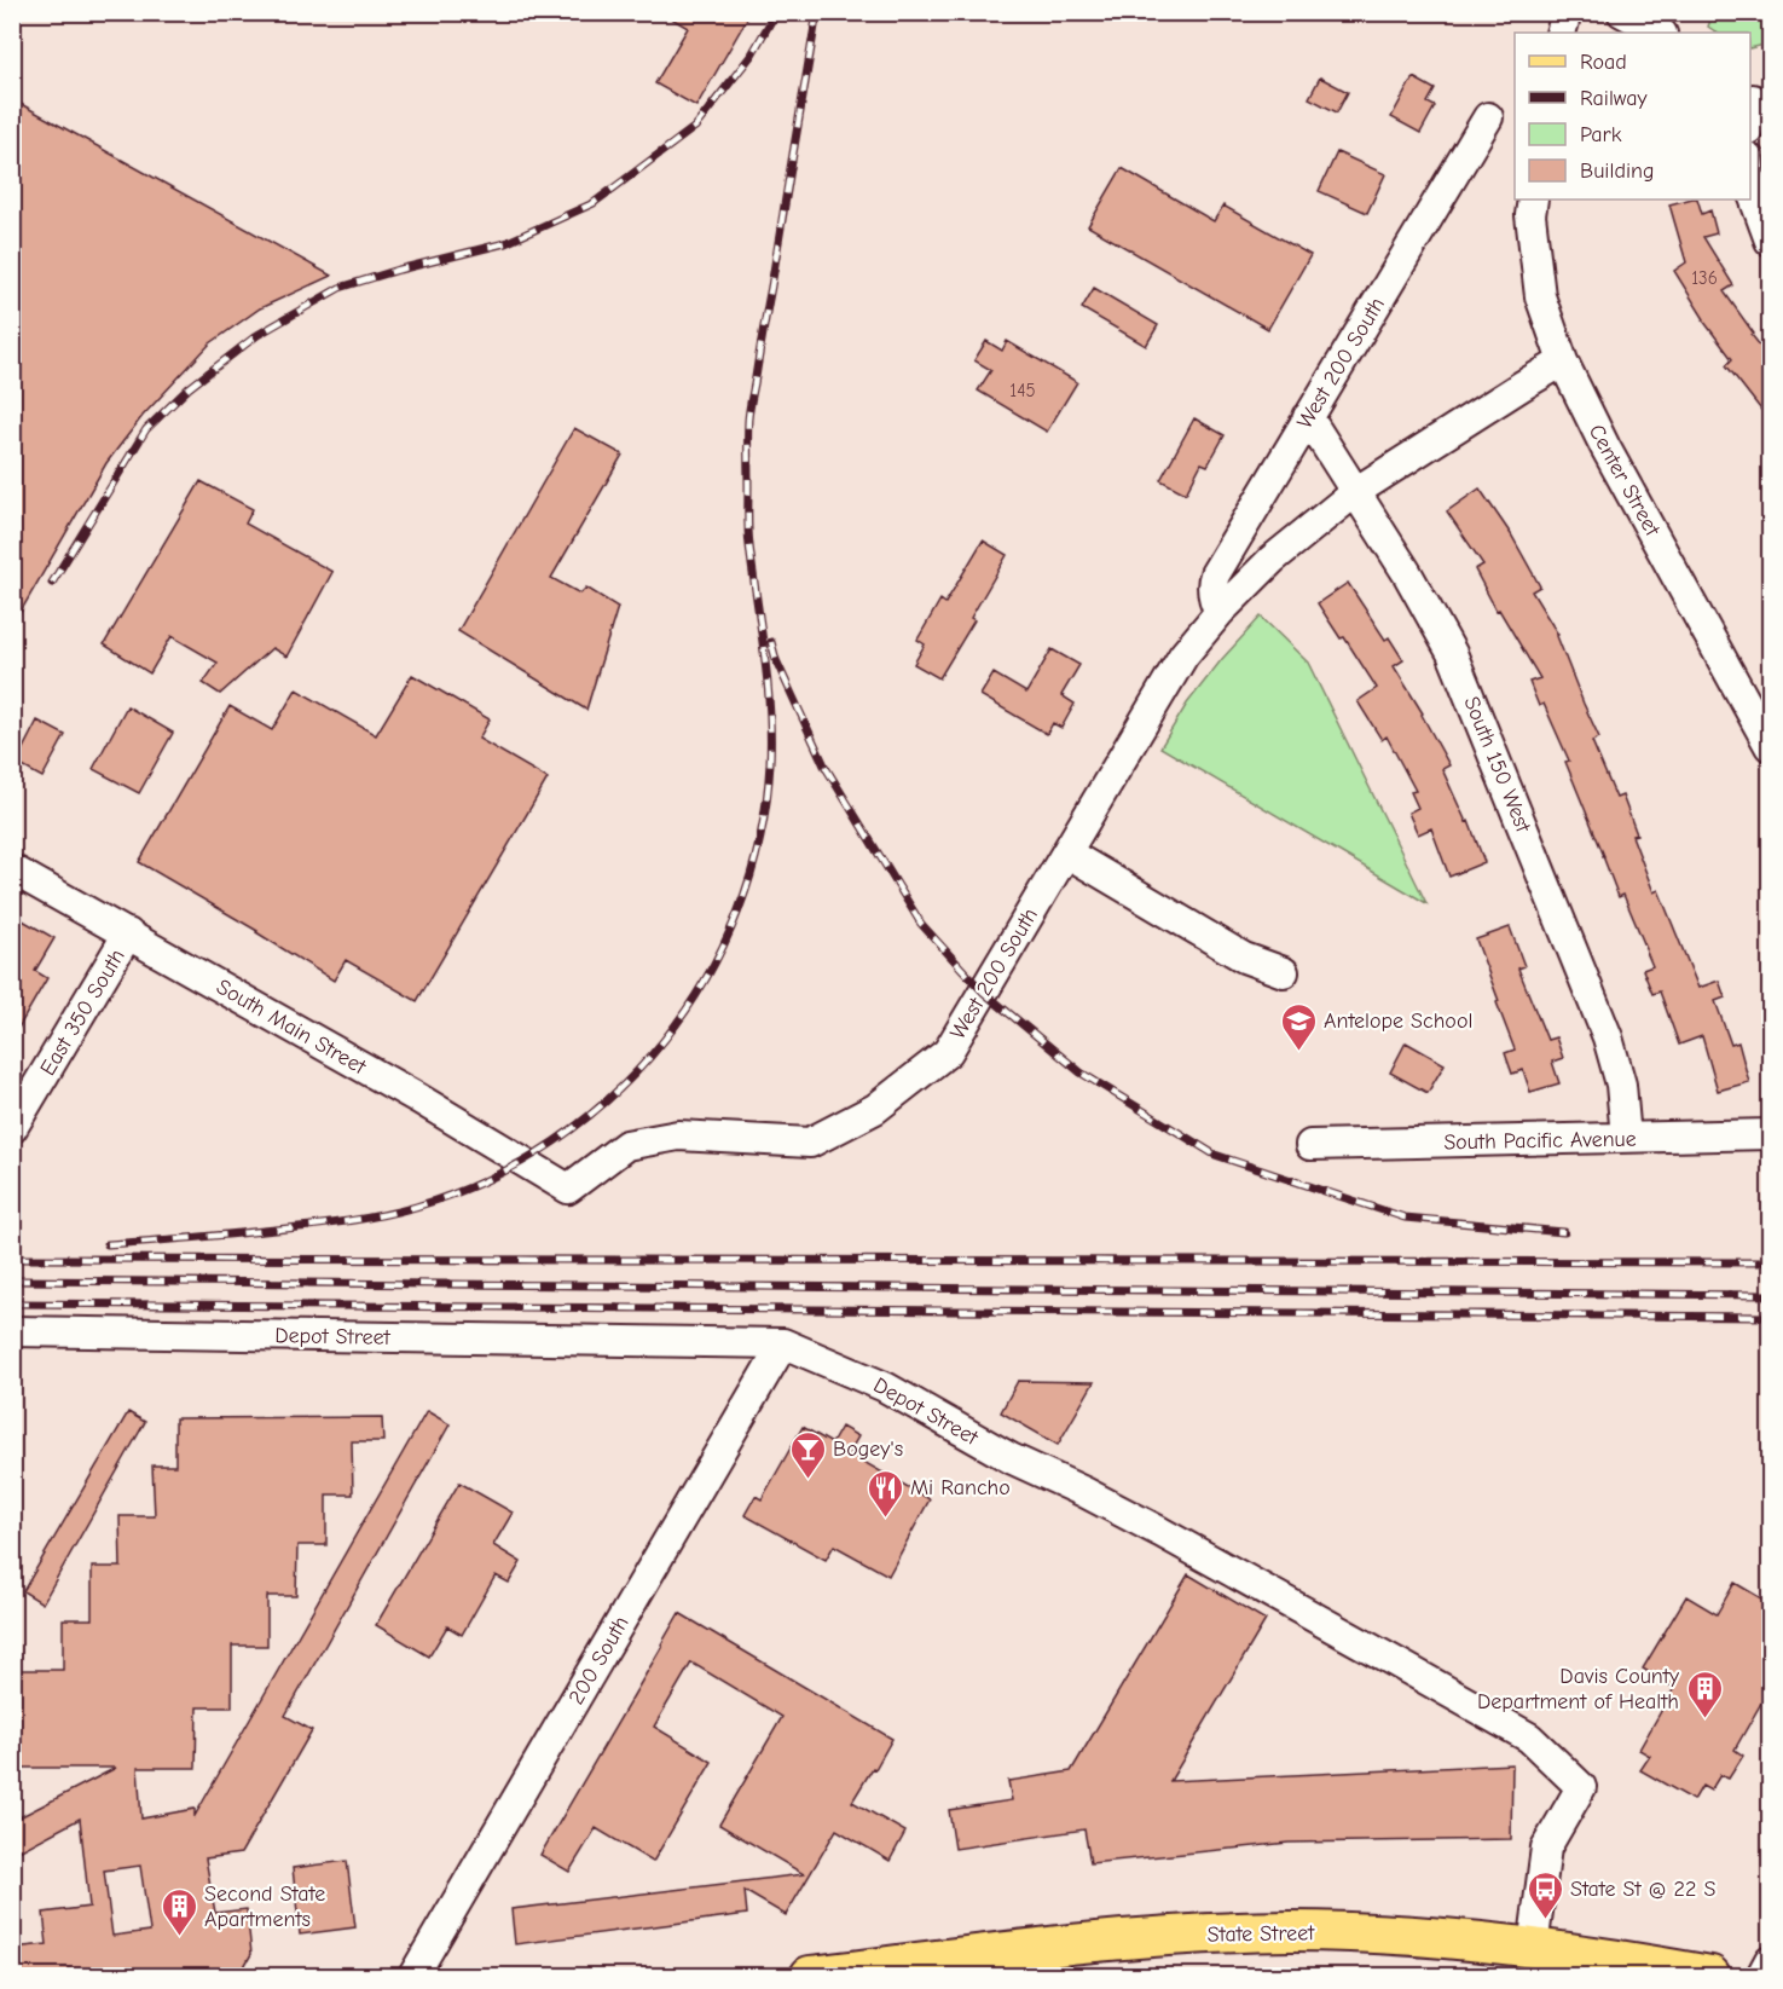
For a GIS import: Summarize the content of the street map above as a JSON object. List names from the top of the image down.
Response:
{
  "streets": {
    "main road": ["State Street"],
    "street": [
      "West 200 South",
      "Center Street",
      "South 150 West",
      "East 350 South",
      "South Main Street",
      "South Pacific Avenue",
      "Depot Street",
      "200 South"
    ]
  },
  "crossings": [
    ["West 200 South", "Center Street"],
    ["West 200 South", "South 150 West"],
    ["West 200 South", "South Main Street"],
    ["South 150 West", "South Pacific Avenue"],
    ["East 350 South", "South Main Street"],
    ["Depot Street", "200 South"],
    ["Depot Street", "State Street"]
  ],
  "places": {
    "school or university": ["Antelope School"],
    "bar": ["Bogey's"],
    "restaurant": ["Mi Rancho"],
    "building": ["Davis County Department of Health", "Second State Apartments"],
    "bus stop": ["State St @ 22 S"]
  },
  "house_numbers": ["136", "145"],
  "legend": [
    "Road",
    "Railway",
    "Park",
    "Building"
  ]
}
